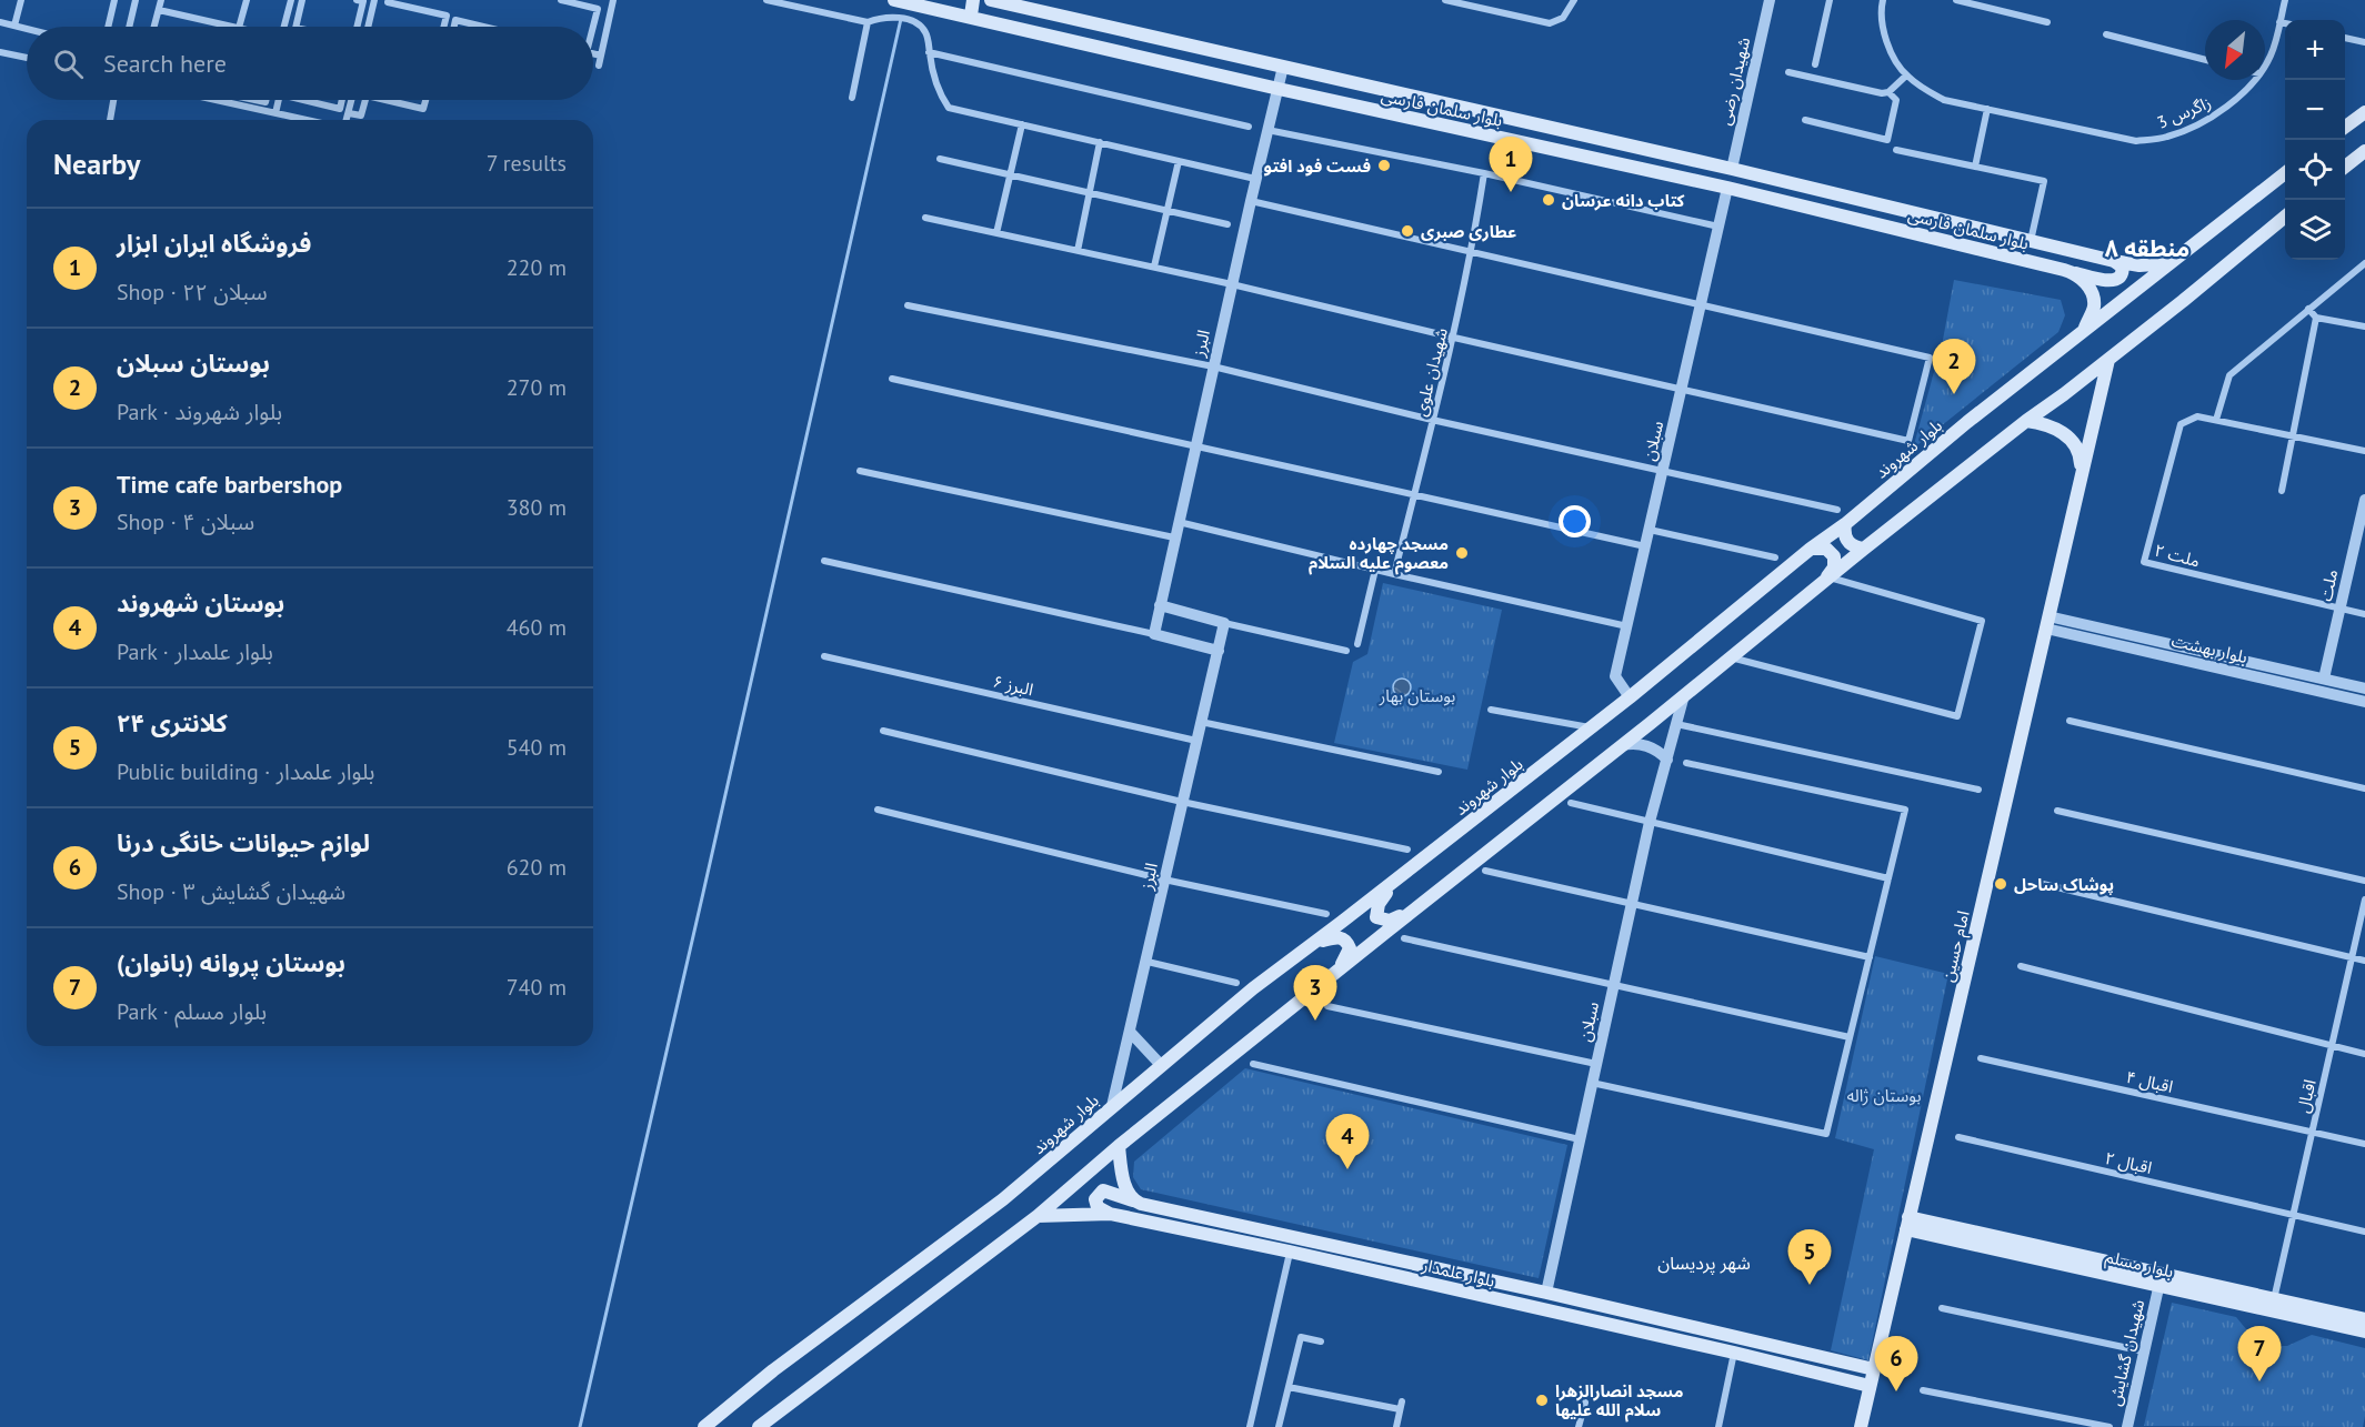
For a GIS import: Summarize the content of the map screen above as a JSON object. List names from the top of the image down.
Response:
{
  "streets": {
    "main road": [
      "بلوار سلمان فارسی",
      "بلوار شهروند",
      "امام حسین",
      "بلوار مسلم",
      "بلوار علمدار"
    ],
    "street": [
      "شهیدان رضی",
      "زاگرس 3",
      "البرز",
      "شهیدان علوی",
      "سبلان",
      "ملت ۲",
      "ملت",
      "بلوار بهشت",
      "البرز ۶",
      "اقبال ۴",
      "اقبال",
      "اقبال ۲",
      "شهیدان گشایش"
    ]
  },
  "crossings": [
    ["شهیدان رضی", "بلوار سلمان فارسی"],
    ["بلوار سلمان فارسی", "البرز"],
    ["بلوار سلمان فارسی", "سبلان"],
    ["بلوار سلمان فارسی", "بلوار شهروند"],
    ["البرز", "بلوار شهروند"],
    ["البرز", "البرز ۶"],
    ["سبلان", "بلوار شهروند"],
    ["سبلان", "بلوار علمدار"],
    ["ملت ۲", "ملت"],
    ["ملت", "بلوار بهشت"],
    ["بلوار بهشت", "امام حسین"],
    ["امام حسین", "بلوار مسلم"],
    ["امام حسین", "بلوار علمدار"],
    ["اقبال ۴", "اقبال"],
    ["اقبال", "اقبال ۲"],
    ["اقبال", "بلوار مسلم"],
    ["بلوار مسلم", "شهیدان گشایش"]
  ],
  "districts": ["منطقه ۸", "شهر پردیسان"],
  "parks": ["بوستان بهار", "بوستان ژاله"],
  "places": [
    "فست فود افتو",
    "کتاب دانه عرسان",
    "عطاری صبری",
    "مسجد چهارده معصوم علیه السلام",
    "پوشاک ساحل",
    "مسجد انصارالزهرا سلام الله علیها"
  ],
  "north": "bottom left",
  "page": {
    "map_buttons": ["+", "−"],
    "search": "Search here",
    "heading": ["Nearby", "7 results"],
    "pins": [
      "1",
      "2",
      "3",
      "4",
      "5",
      "7",
      "6"
    ],
    "list": [
      {
        "mark": "1",
        "name": "فروشگاه ایران ابزار",
        "note": "Shop · سبلان ۲۲",
        "value": "220 m"
      },
      {
        "mark": "2",
        "name": "بوستان سبلان",
        "note": "Park · بلوار شهروند",
        "value": "270 m"
      },
      {
        "mark": "3",
        "name": "Time cafe barbershop",
        "note": "Shop · سبلان ۴",
        "value": "380 m"
      },
      {
        "mark": "4",
        "name": "بوستان شهروند",
        "note": "Park · بلوار علمدار",
        "value": "460 m"
      },
      {
        "mark": "5",
        "name": "کلانتری ۲۴",
        "note": "Public building · بلوار علمدار",
        "value": "540 m"
      },
      {
        "mark": "6",
        "name": "لوازم حیوانات خانگی درنا",
        "note": "Shop · شهیدان گشایش ۳",
        "value": "620 m"
      },
      {
        "mark": "7",
        "name": "بوستان پروانه (بانوان)",
        "note": "Park · بلوار مسلم",
        "value": "740 m"
      }
    ]
  }
}
